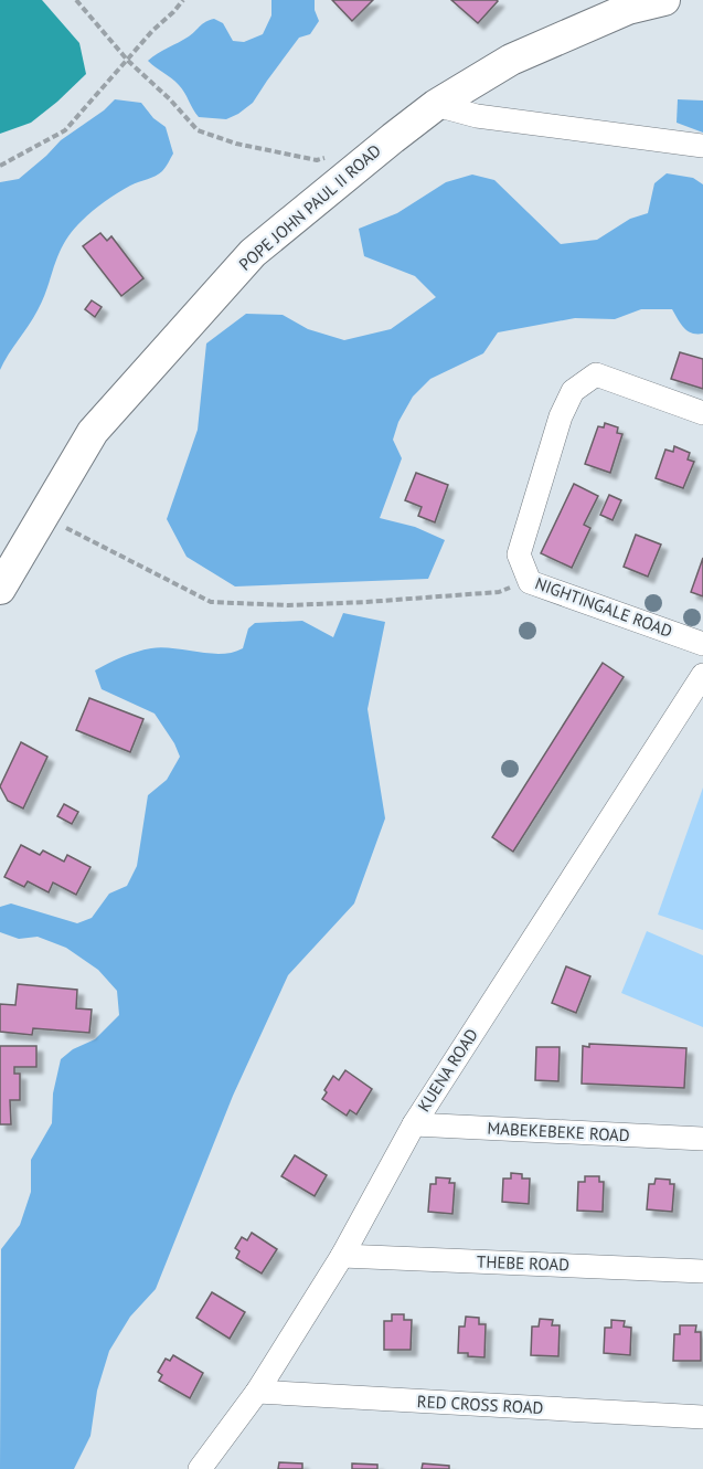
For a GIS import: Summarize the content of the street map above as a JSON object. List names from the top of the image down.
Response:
{
  "streets": {
    "main road": ["POPE JOHN PAUL II ROAD"],
    "street": [
      "NIGHTINGALE ROAD",
      "KUENA ROAD",
      "MABEKEBEKE ROAD",
      "THEBE ROAD",
      "RED CROSS ROAD"
    ]
  },
  "crossings": [
    ["KUENA ROAD", "MABEKEBEKE ROAD"],
    ["KUENA ROAD", "THEBE ROAD"],
    ["KUENA ROAD", "RED CROSS ROAD"]
  ]
}
